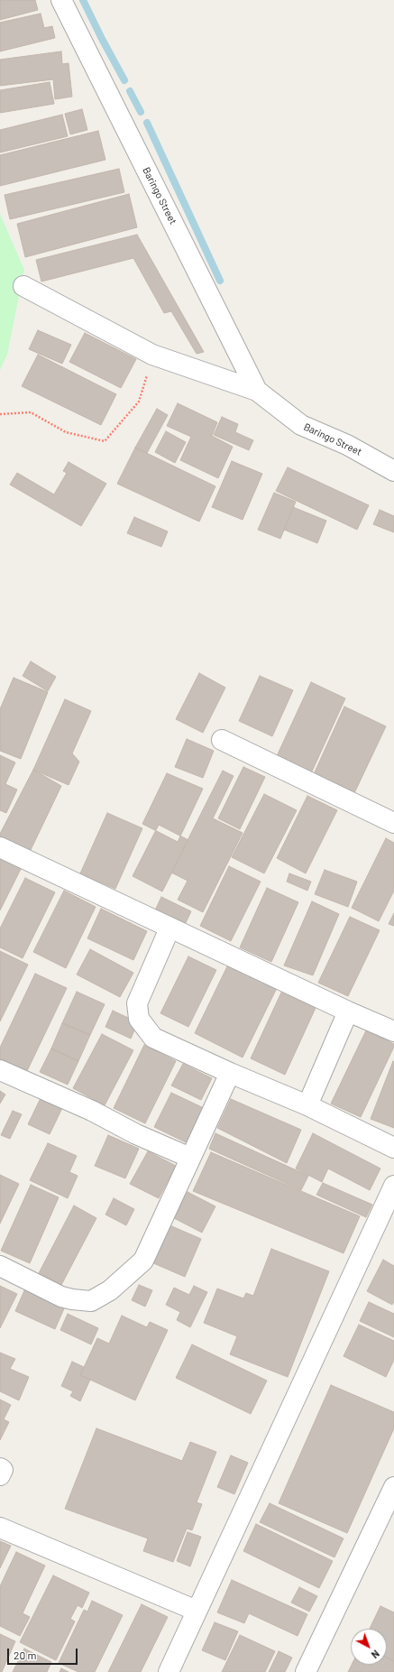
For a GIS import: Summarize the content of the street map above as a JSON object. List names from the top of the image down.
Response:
{
  "streets": {
    "street": ["Baringo Street"]
  },
  "scale_bar": "20 m",
  "north": "bottom right"
}
